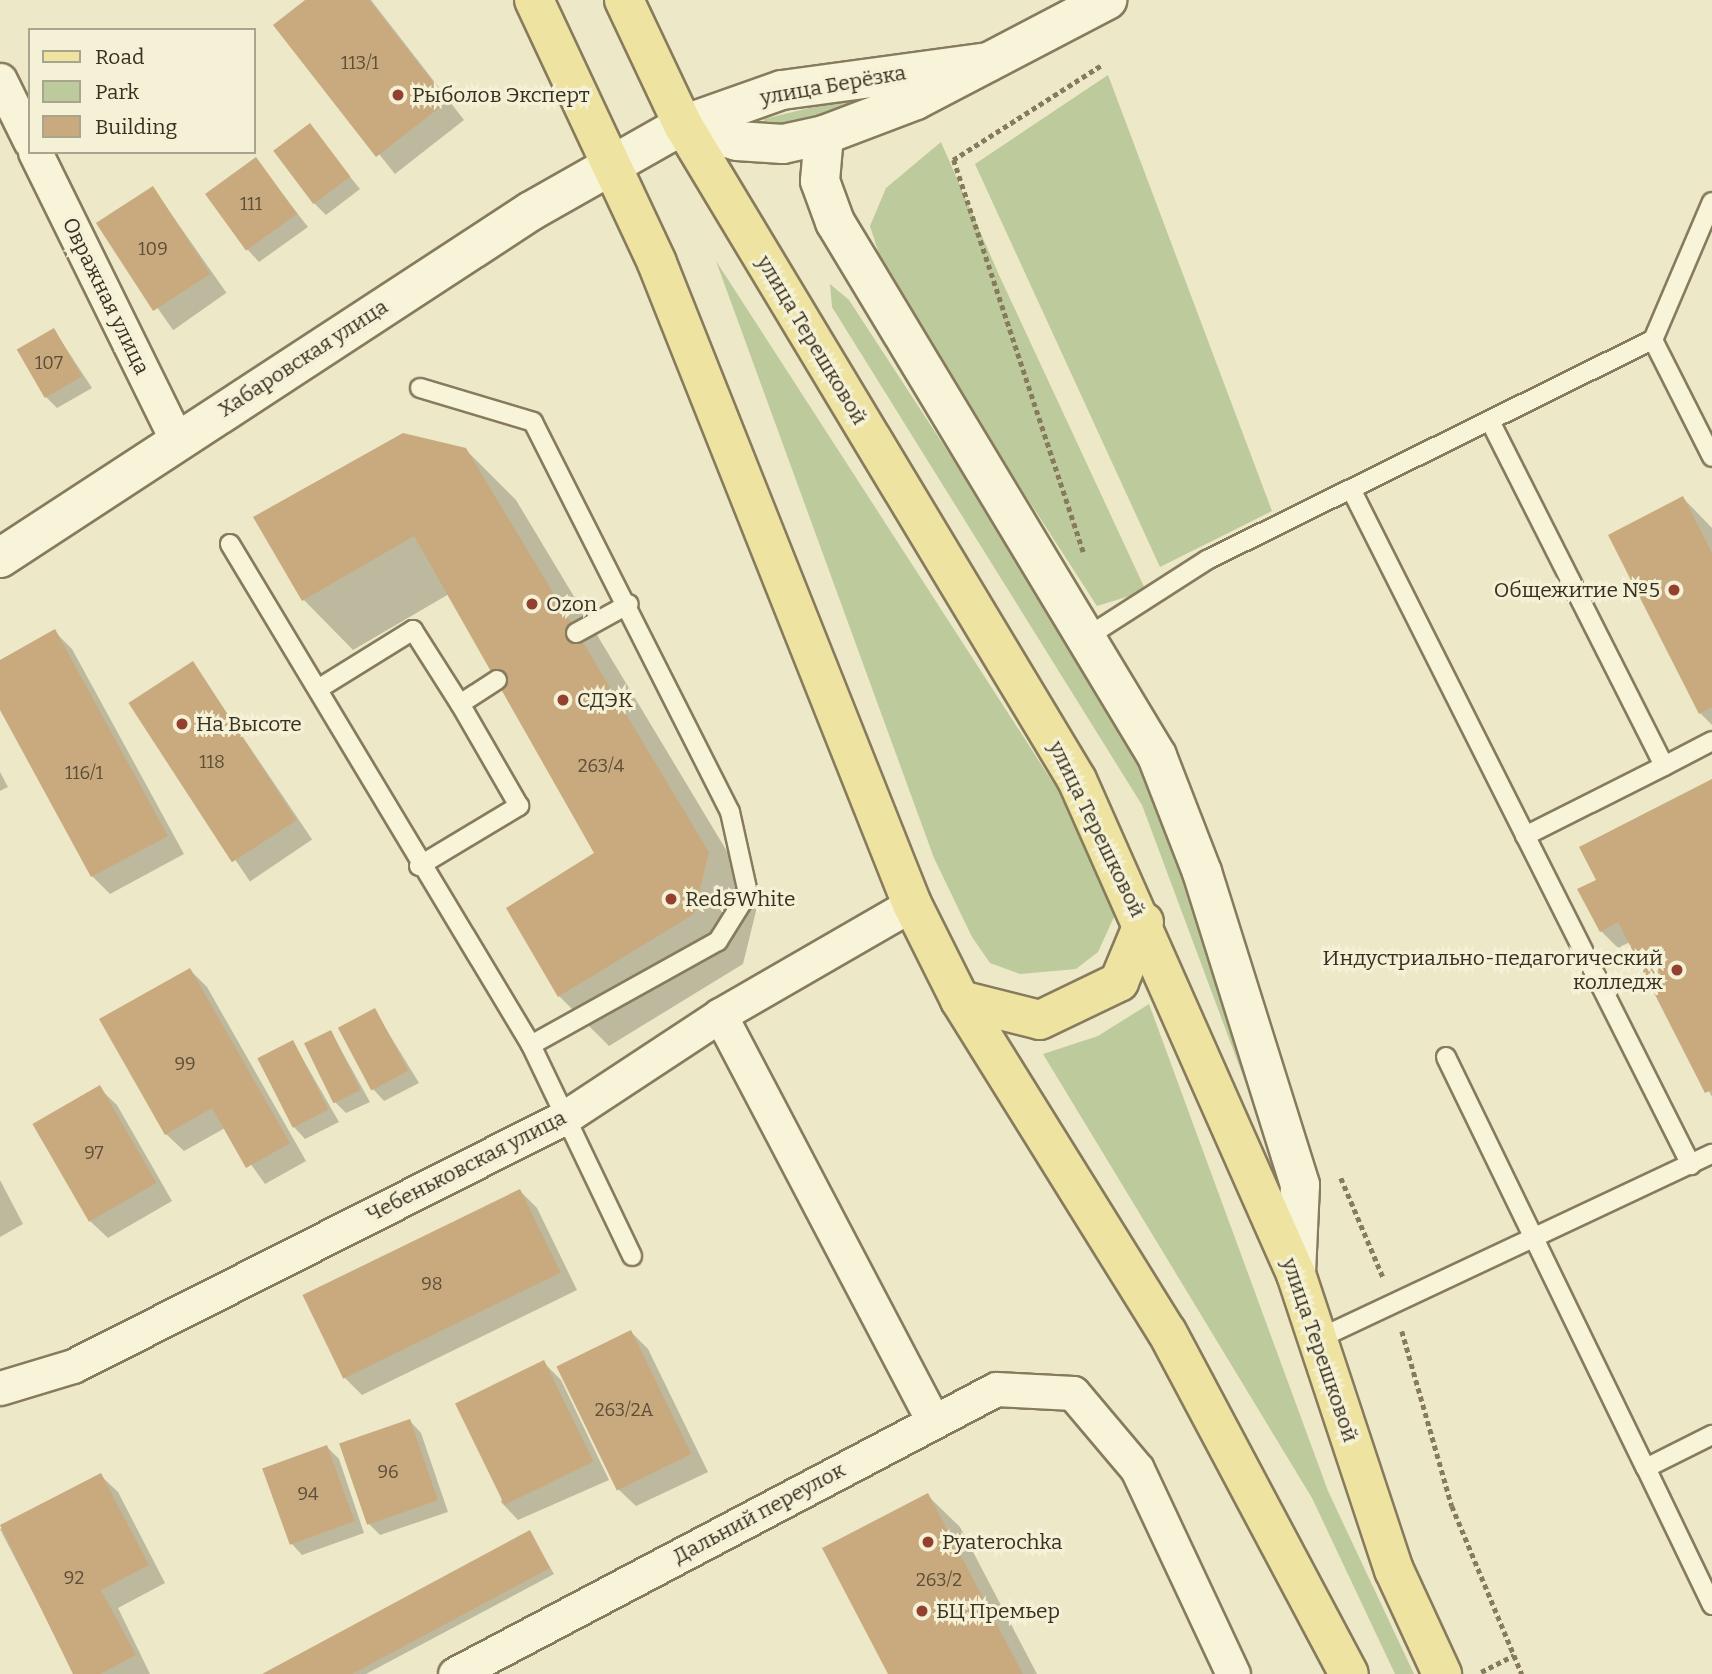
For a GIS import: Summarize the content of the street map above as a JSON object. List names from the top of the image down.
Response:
{
  "streets": {
    "main road": ["улица Берёзка", "улица Терешковой", "Хабаровская улица"],
    "street": ["Овражная улица", "Чебеньковская улица", "Дальний переулок"]
  },
  "crossings": [
    ["улица Берёзка", "улица Терешковой"],
    ["улица Берёзка", "Хабаровская улица"],
    ["Овражная улица", "Хабаровская улица"]
  ],
  "places": [
    "Рыболов Эксперт",
    "Общежитие №5",
    "Ozon",
    "СДЭК",
    "На Высоте",
    "Red&White",
    "Индустриально-педагогический колледж",
    "Pyaterochka",
    "БЦ Премьер"
  ],
  "house_numbers": [
    "113/1",
    "111",
    "109",
    "107",
    "118",
    "263/4",
    "116/1",
    "99",
    "97",
    "98",
    "263/2А",
    "96",
    "94",
    "92",
    "263/2"
  ],
  "legend": ["Road", "Park", "Building"]
}
